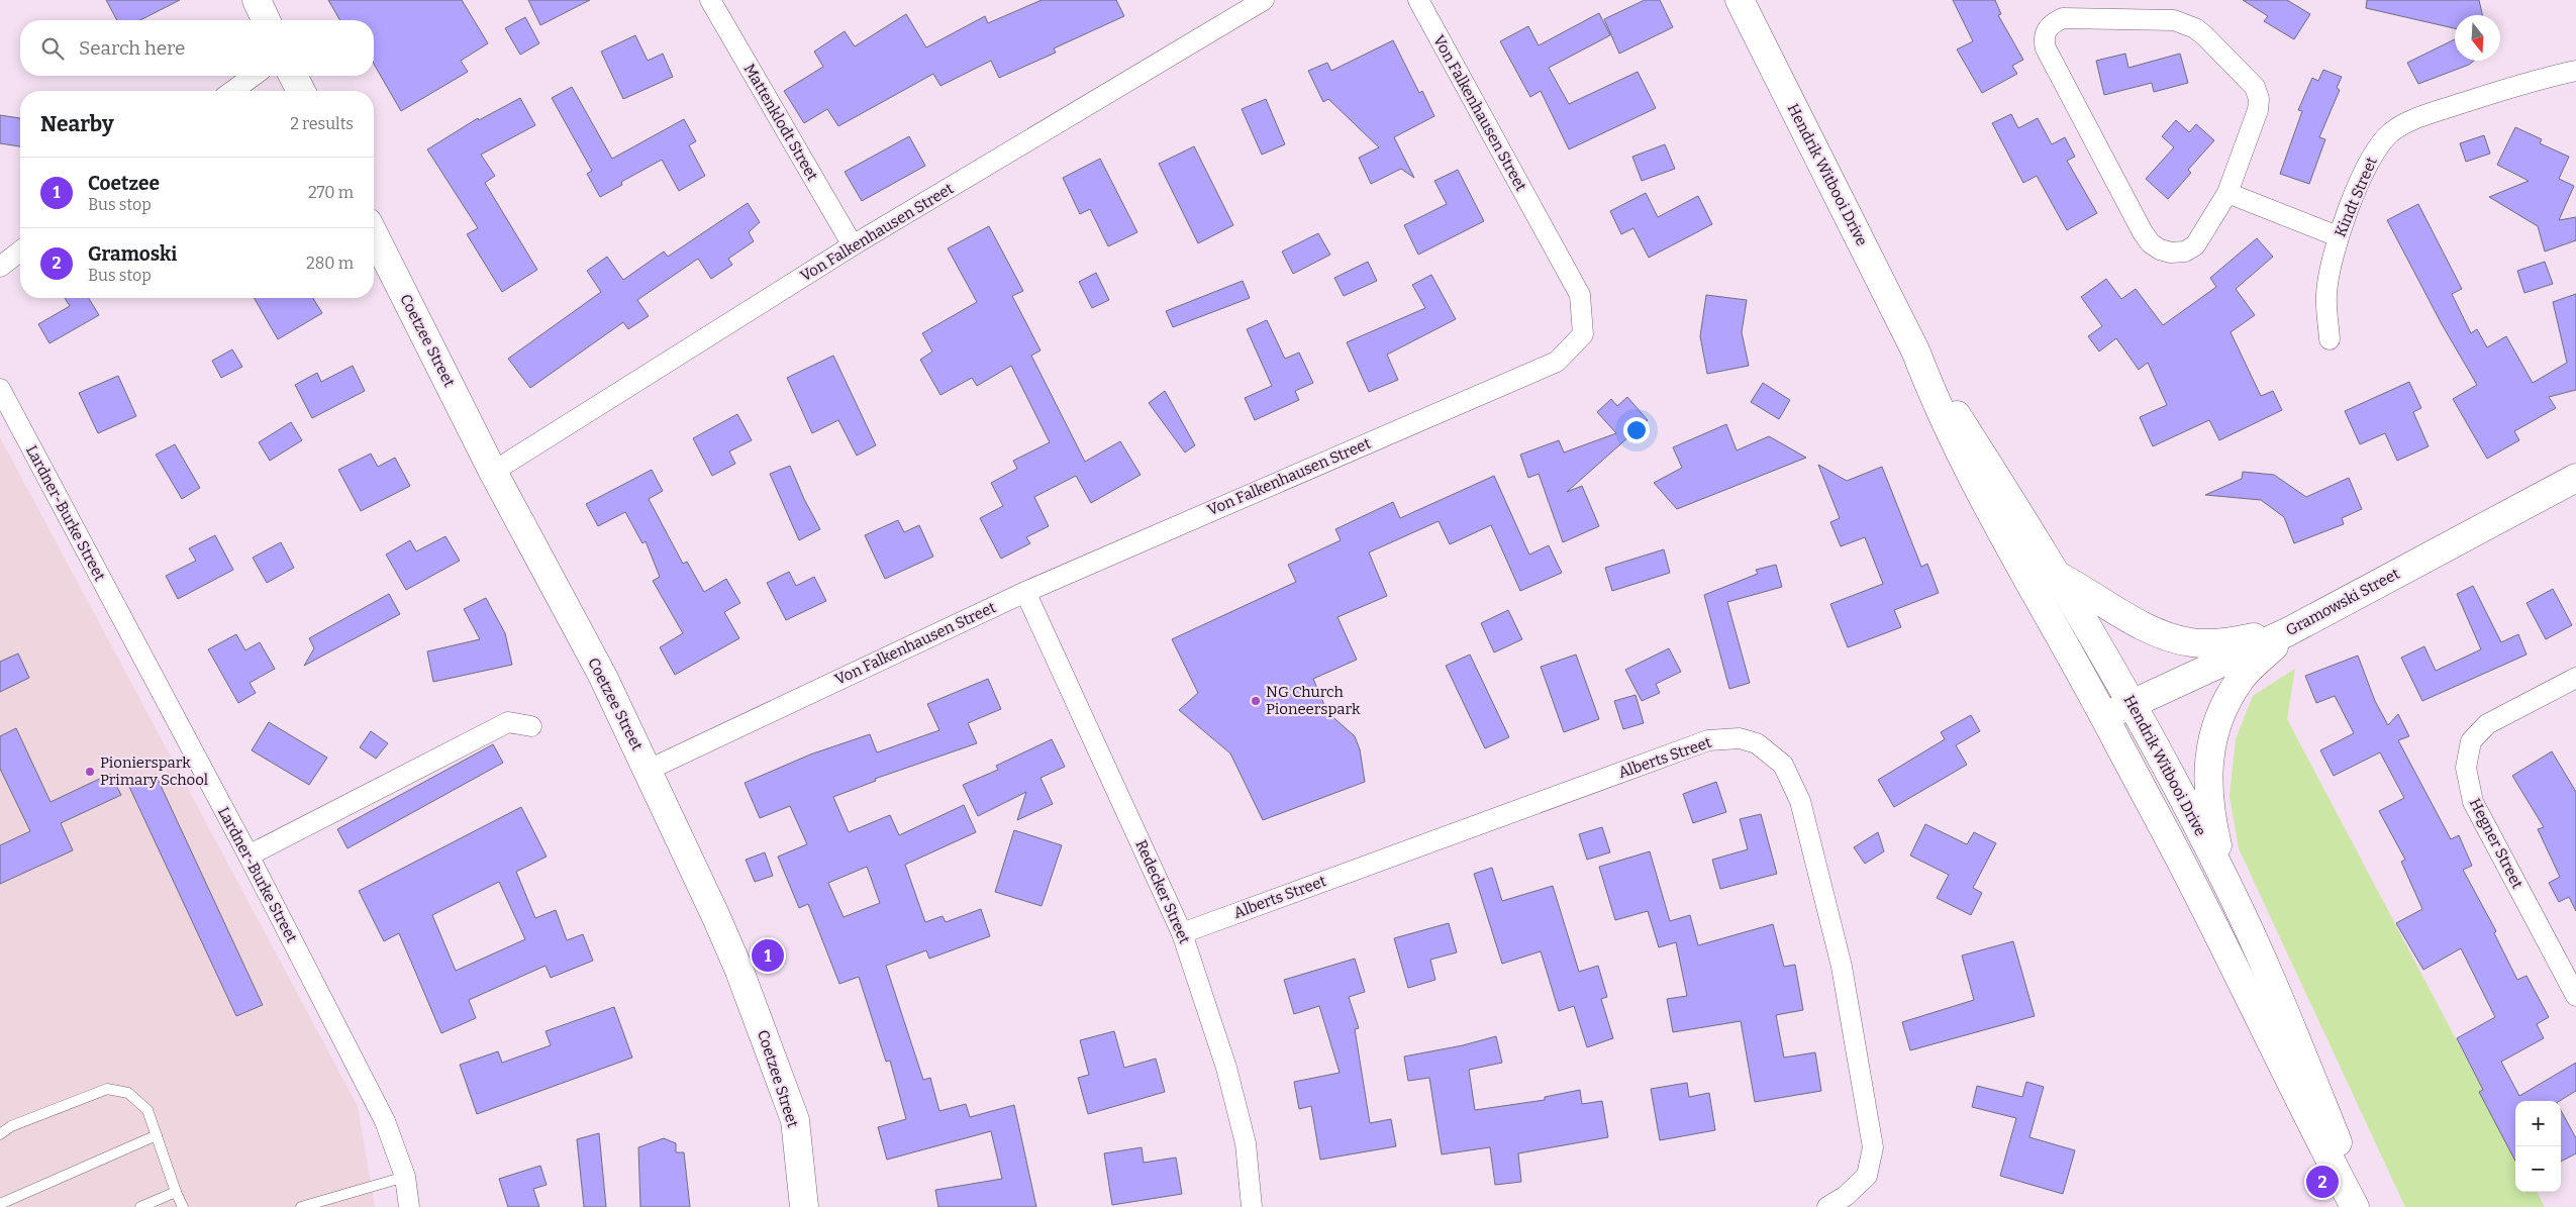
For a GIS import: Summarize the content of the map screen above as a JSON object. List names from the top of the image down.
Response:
{
  "streets": {
    "main road": ["Hendrik Witbooi Drive", "Coetzee Street", "Gramowski Street"],
    "street": [
      "Von Falkenhausen Street",
      "Mattenklodt Street",
      "Kindt Street",
      "Lardner-Burke Street",
      "Alberts Street",
      "Hegner Street",
      "Redecker Street"
    ]
  },
  "crossings": [
    ["Von Falkenhausen Street", "Mattenklodt Street"],
    ["Von Falkenhausen Street", "Coetzee Street"],
    ["Von Falkenhausen Street", "Redecker Street"],
    ["Hendrik Witbooi Drive", "Gramowski Street"],
    ["Alberts Street", "Redecker Street"]
  ],
  "places": ["NG Church Pioneerspark", "Pionierspark Primary School"],
  "north": "bottom",
  "page": {
    "search": "Search here",
    "heading": ["Nearby", "2 results"],
    "list": [
      {
        "mark": "1",
        "name": "Coetzee",
        "note": "Bus stop",
        "value": "270 m"
      },
      {
        "mark": "2",
        "name": "Gramoski",
        "note": "Bus stop",
        "value": "280 m"
      }
    ],
    "pins": ["1", "2"],
    "map_buttons": ["+", "−"]
  }
}
